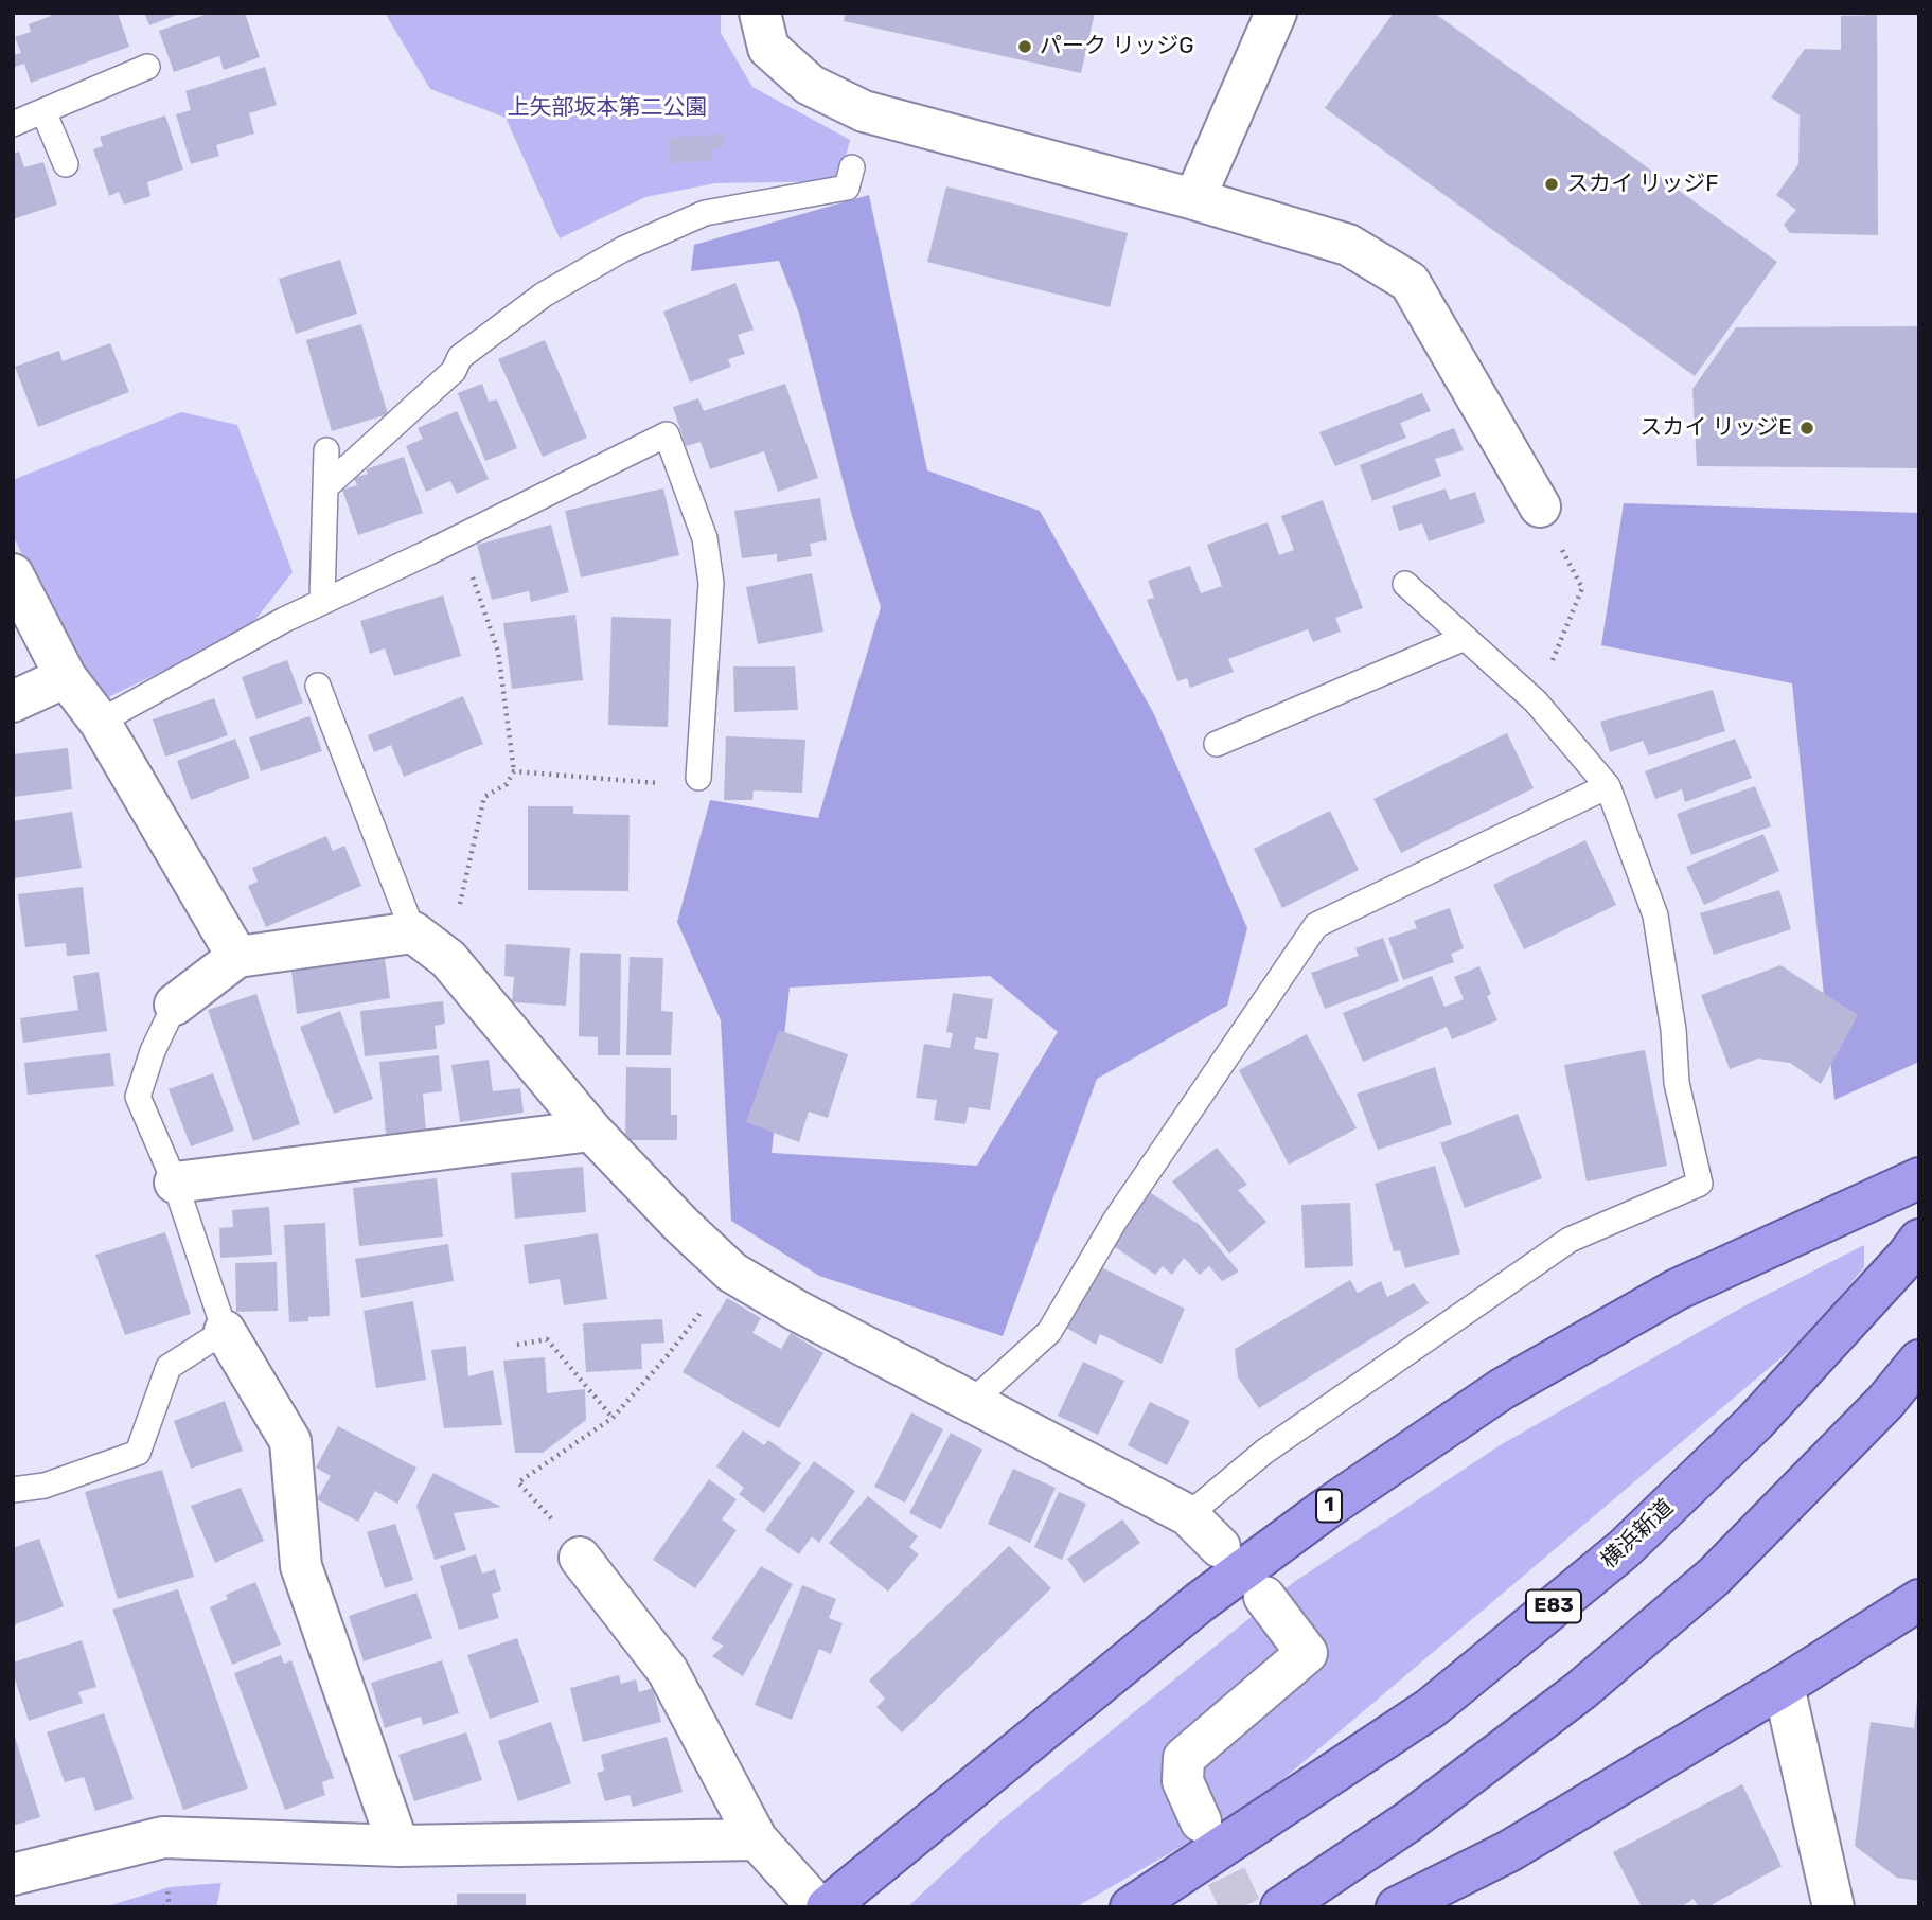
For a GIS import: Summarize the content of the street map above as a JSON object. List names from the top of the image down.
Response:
{
  "streets": {
    "highway": ["1", "横浜新道", "E83"]
  },
  "parks": ["上矢部坂本第二公園"],
  "places": ["パーク リッジG", "スカイ リッジF", "スカイ リッジE"]
}
